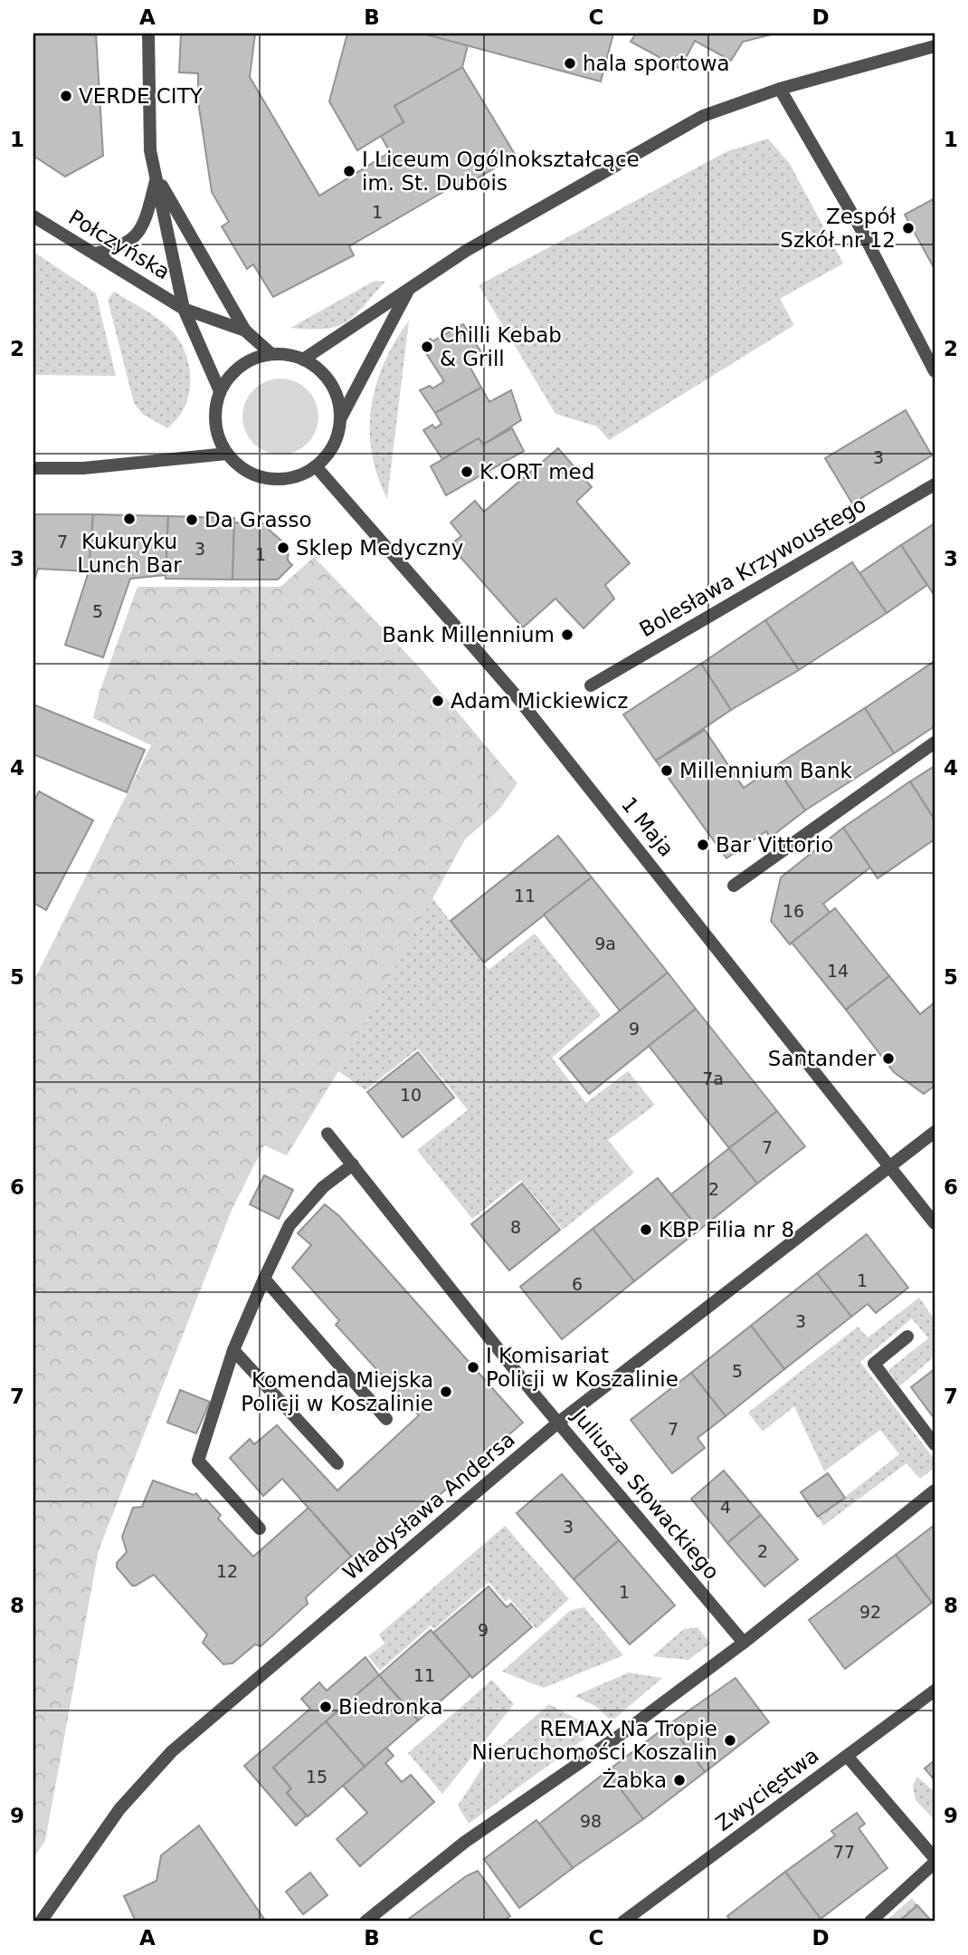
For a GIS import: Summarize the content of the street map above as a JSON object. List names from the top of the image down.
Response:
{
  "streets": {
    "street": [
      "Połczyńska",
      "Bolesława Krzywoustego",
      "1 Maja",
      "Juliusza Słowackiego",
      "Władysława Andersa",
      "Zwycięstwa"
    ]
  },
  "crossings": [
    ["Połczyńska", "1 Maja"],
    ["1 Maja", "Władysława Andersa"],
    ["Juliusza Słowackiego", "Władysława Andersa"]
  ],
  "places": [
    "hala sportowa",
    "VERDE CITY",
    "I Liceum Ogólnokształcące im. St. Dubois",
    "Zespół Szkół nr 12",
    "Chilli Kebab & Grill",
    "K.ORT med",
    "Kukuryku Lunch Bar",
    "Da Grasso",
    "Sklep Medyczny",
    "Bank Millennium",
    "Adam Mickiewicz",
    "Millennium Bank",
    "Bar Vittorio",
    "Santander",
    "KBP Filia nr 8",
    "I Komisariat Policji w Koszalinie",
    "Komenda Miejska Policji w Koszalinie",
    "Biedronka",
    "REMAX Na Tropie Nieruchomości Koszalin",
    "Żabka"
  ],
  "house_numbers": [
    "1",
    "3",
    "7",
    "3",
    "1",
    "5",
    "11",
    "16",
    "9a",
    "14",
    "9",
    "7a",
    "10",
    "7",
    "2",
    "8",
    "1",
    "6",
    "3",
    "5",
    "7",
    "4",
    "3",
    "2",
    "12",
    "1",
    "92",
    "9",
    "11",
    "15",
    "98",
    "77"
  ],
  "grid": {
    "columns": [
      "A",
      "B",
      "C",
      "D"
    ],
    "rows": [
      "1",
      "2",
      "3",
      "4",
      "5",
      "6",
      "7",
      "8",
      "9"
    ]
  }
}
